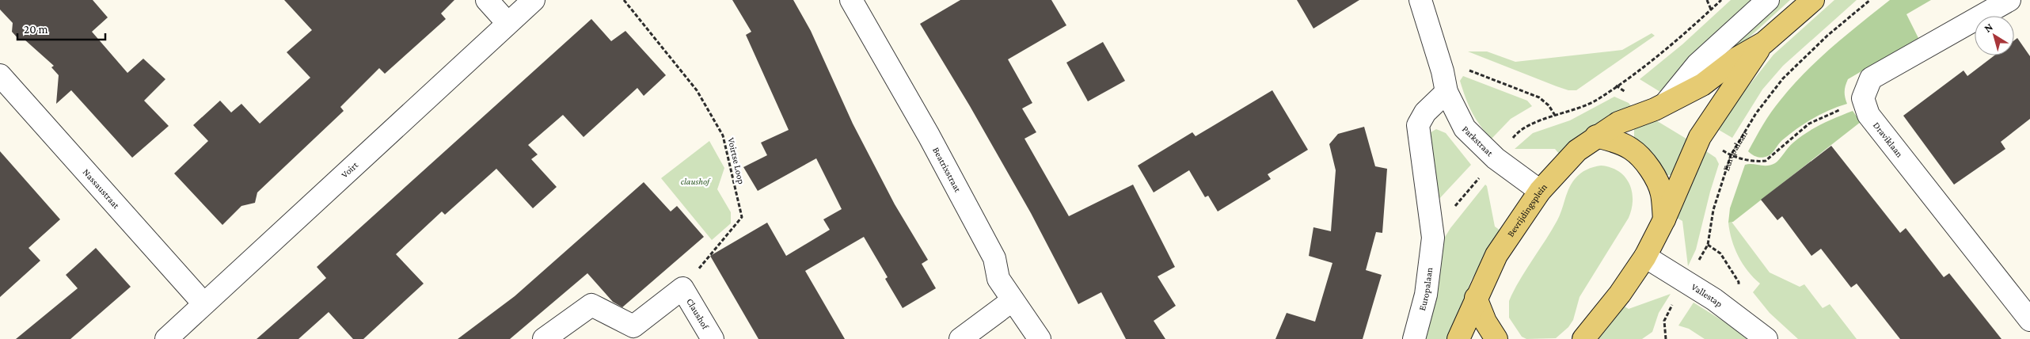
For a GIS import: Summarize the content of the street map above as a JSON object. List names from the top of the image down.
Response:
{
  "streets": {
    "main road": ["Bevrijdingsplein"],
    "street": [
      "Draviklaan",
      "Parkstraat",
      "Europalaan",
      "Voirt",
      "Beatrixstraat",
      "Nassaustraat",
      "Vallestap",
      "Claushof"
    ],
    "path": ["Voirtse Loop"]
  },
  "crossings": [
    ["Parkstraat", "Europalaan"],
    ["Parkstraat", "Bevrijdingsplein"],
    ["Europalaan", "Vallestap"],
    ["Voirtse Loop", "Claushof"],
    ["Voirt", "Nassaustraat"]
  ],
  "parks": ["claushof"],
  "scale_bar": "20 m",
  "north": "top left"
}
